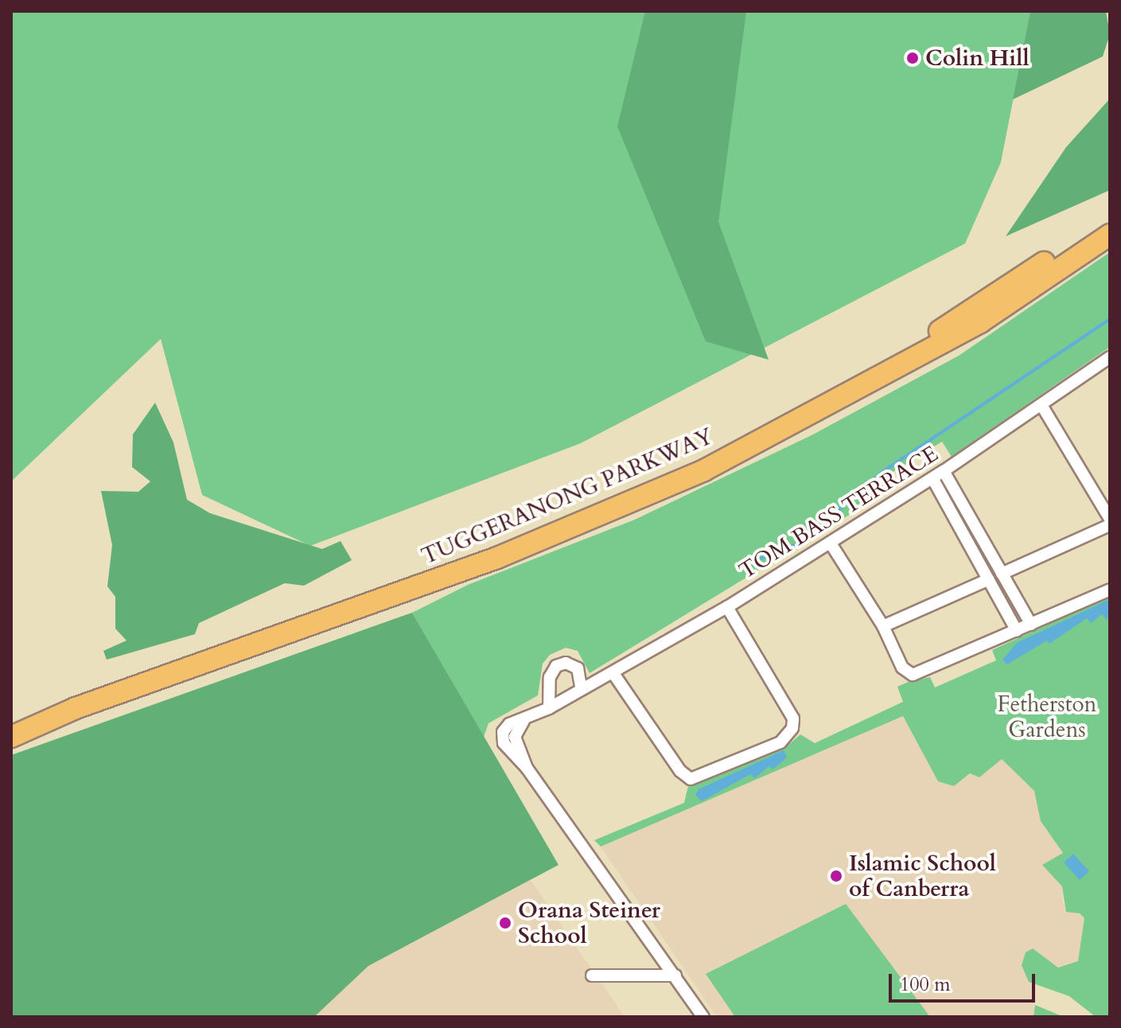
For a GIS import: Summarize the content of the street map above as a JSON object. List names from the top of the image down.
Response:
{
  "streets": {
    "highway": ["TUGGERANONG PARKWAY"],
    "street": ["TOM BASS TERRACE"]
  },
  "parks": ["Fetherston Gardens"],
  "places": ["Colin Hill", "Islamic School of Canberra", "Orana Steiner School"],
  "scale_bar": "100 m"
}
